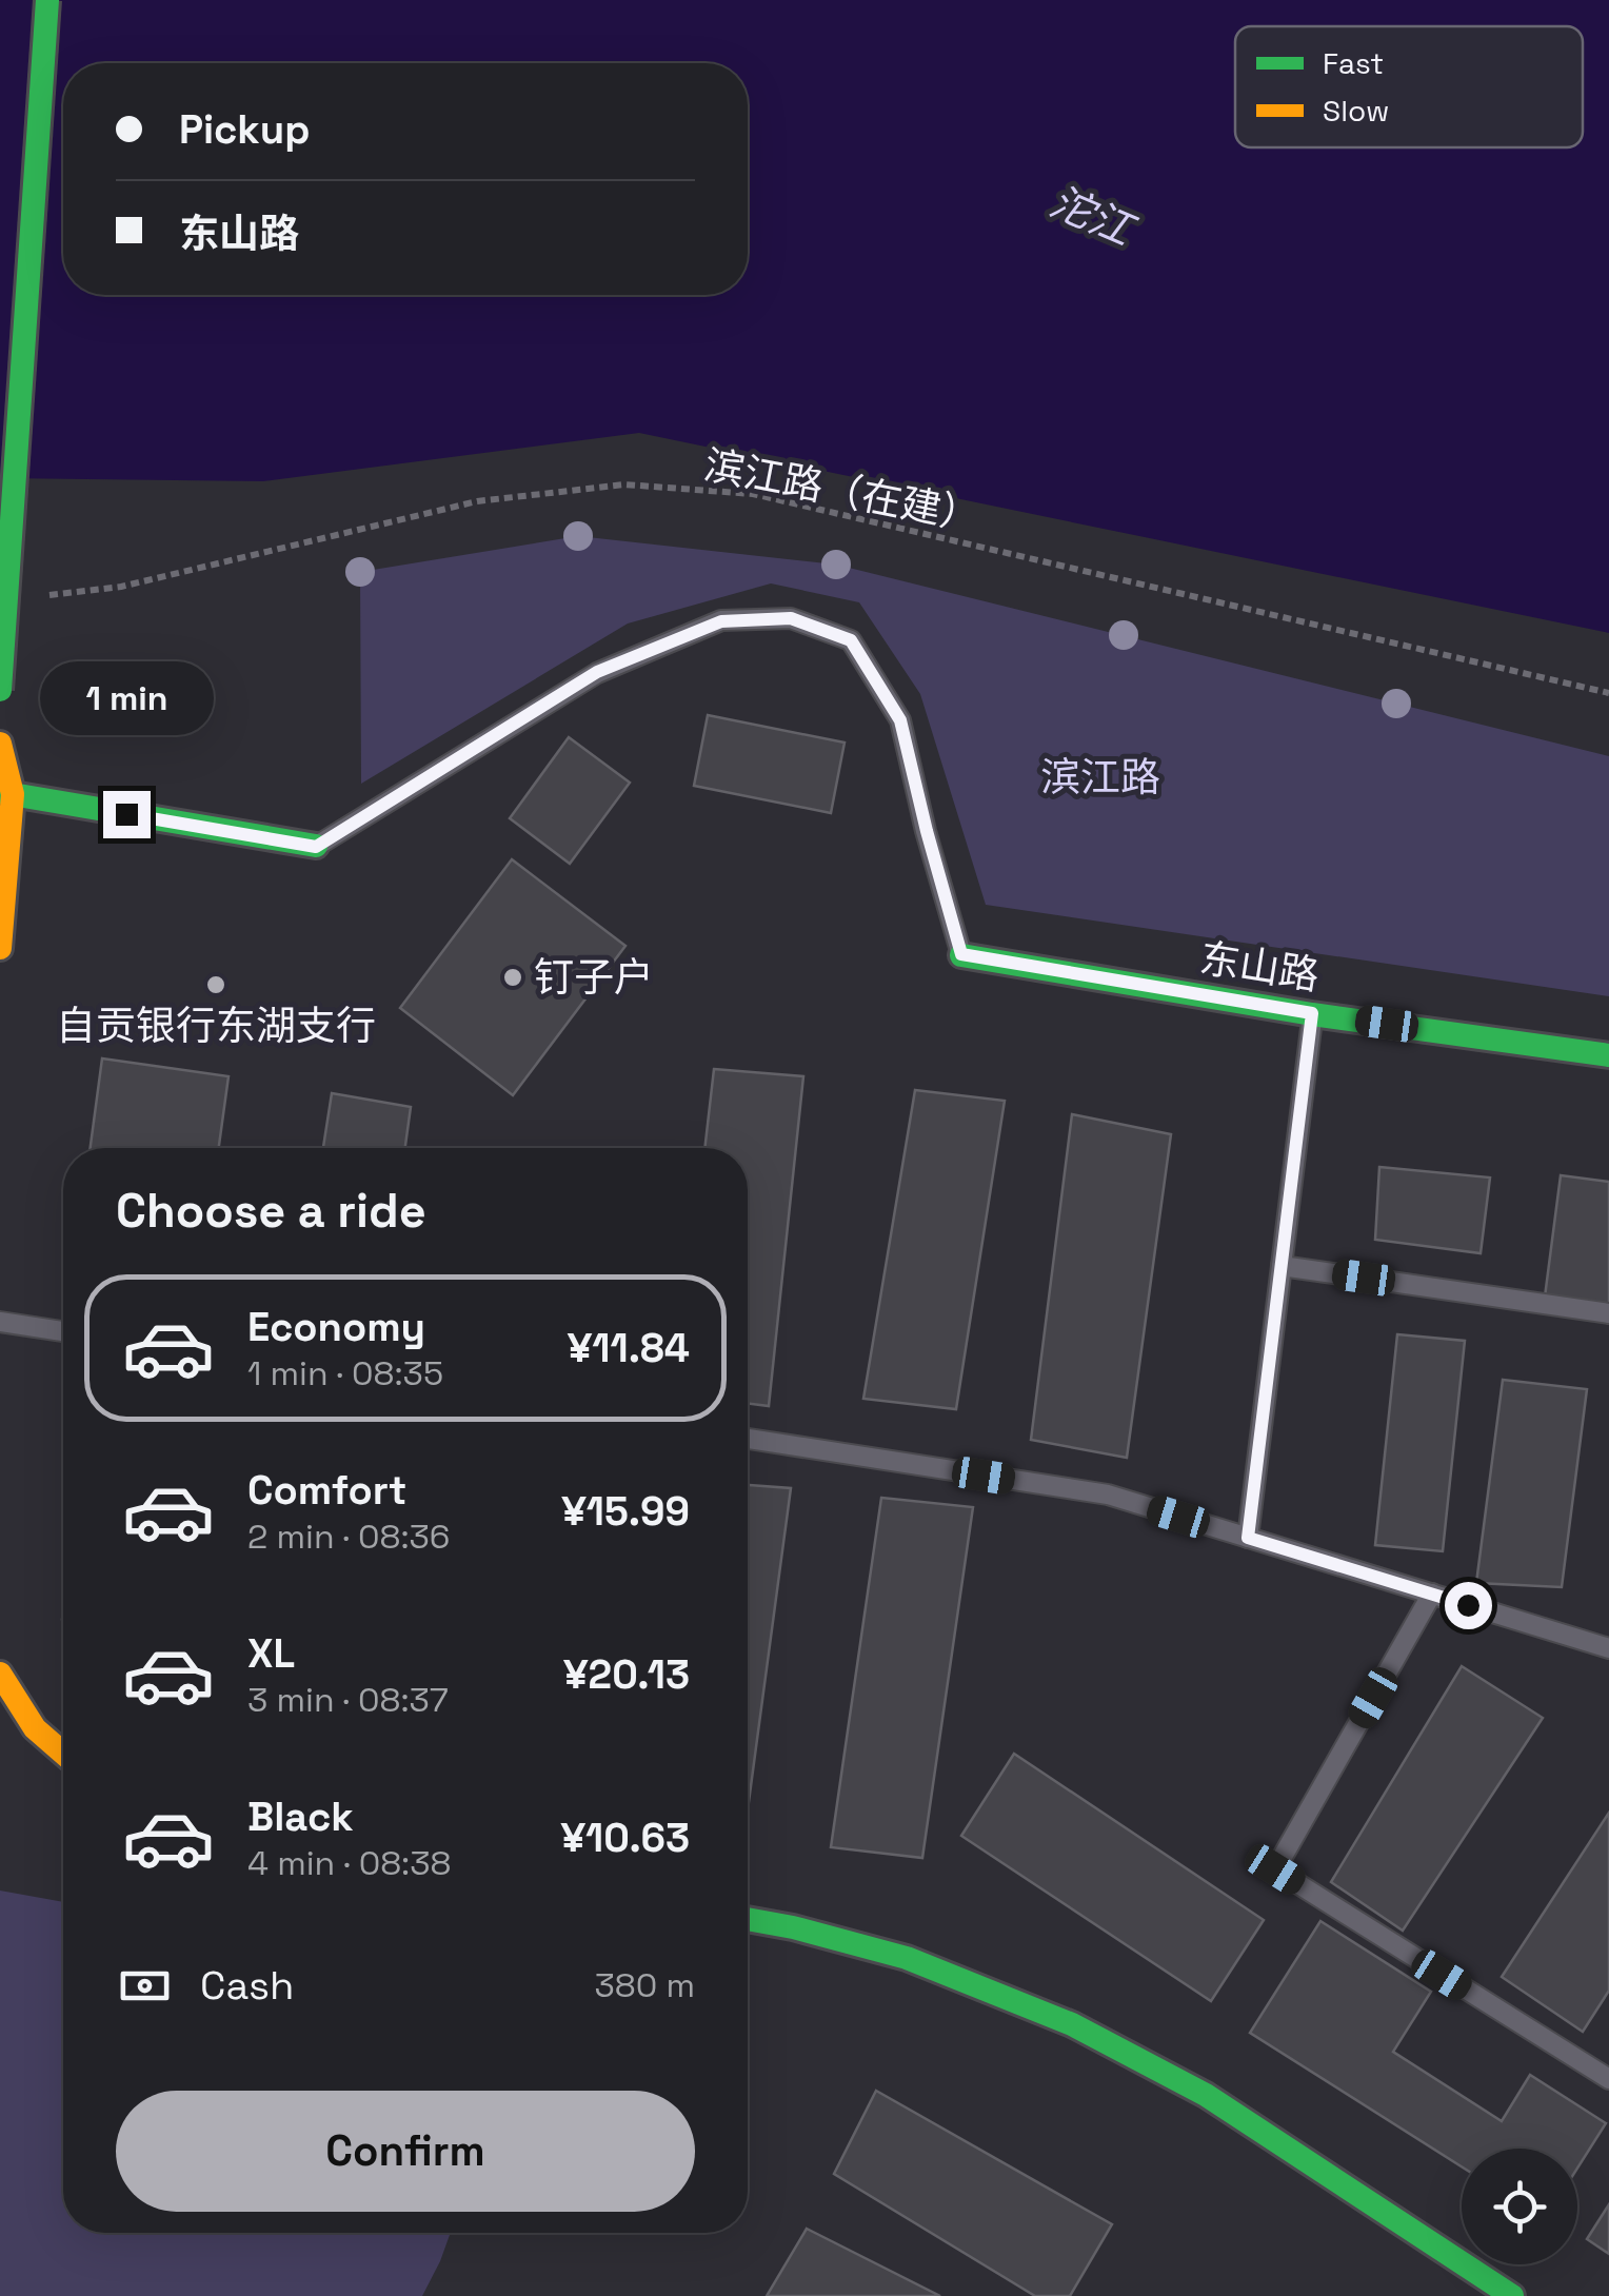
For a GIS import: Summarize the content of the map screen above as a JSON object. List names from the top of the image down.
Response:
{
  "streets": {
    "street": ["东山路"],
    "path": ["滨江路（在建）"]
  },
  "water": ["沱江"],
  "parks": ["滨江路"],
  "places": ["钉子户", "自贡银行东湖支行"],
  "legend": ["Fast", "Slow"],
  "page": {
    "banner": ["Pickup", "东山路"],
    "bubble": "1 min",
    "heading": "Choose a ride",
    "list": [
      {
        "name": "Economy",
        "note": "1 min · 08:35",
        "value": "¥11.84"
      },
      {
        "name": "Comfort",
        "note": "2 min · 08:36",
        "value": "¥15.99"
      },
      {
        "name": "XL",
        "note": "3 min · 08:37",
        "value": "¥20.13"
      },
      {
        "name": "Black",
        "note": "4 min · 08:38",
        "value": "¥10.63"
      }
    ],
    "pay": ["Cash", "380 m"],
    "buttons": "Confirm"
  }
}
